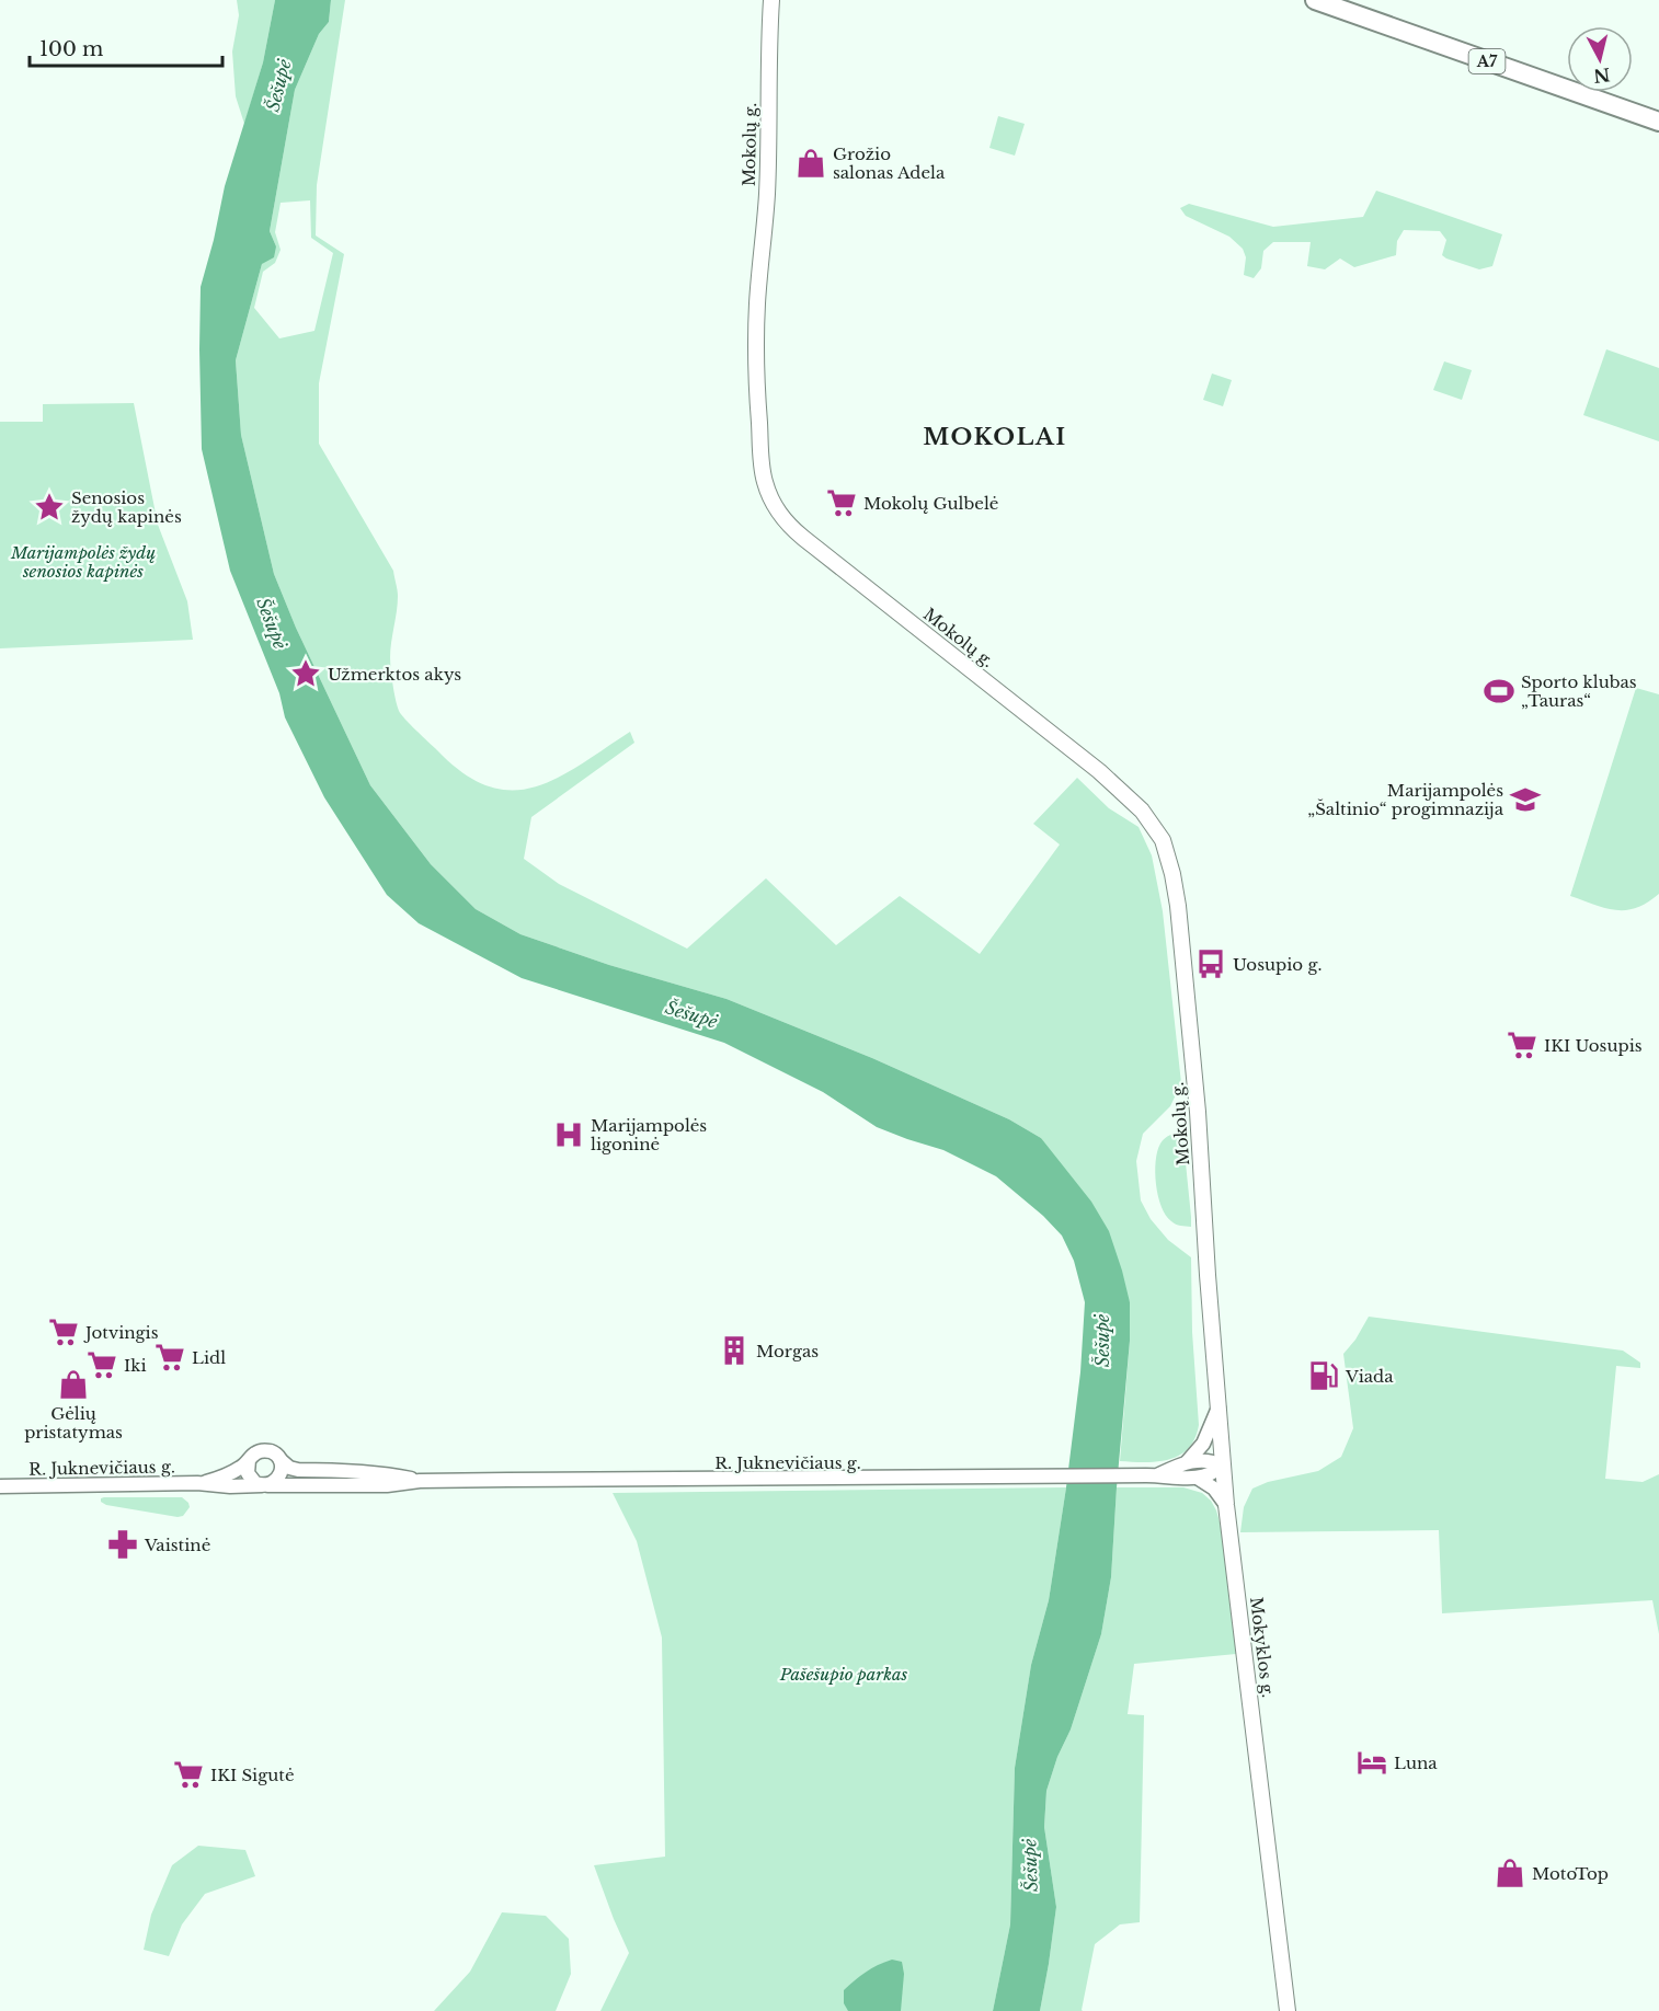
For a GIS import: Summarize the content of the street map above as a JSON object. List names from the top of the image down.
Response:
{
  "streets": {
    "highway": ["A7"],
    "main road": ["Mokolų g.", "Mokyklos g."],
    "street": ["R. Juknevičiaus g."]
  },
  "crossings": [
    ["Mokolų g.", "Mokyklos g."],
    ["R. Juknevičiaus g.", "Mokyklos g."]
  ],
  "districts": ["MOKOLAI"],
  "water": ["Šešupė"],
  "parks": ["Marijampolės žydų senosios kapinės", "Pašešupio parkas"],
  "places": {
    "shop": ["Grožio salonas Adela", "Gėlių pristatymas", "MotoTop"],
    "supermarket": [
      "Mokolų Gulbelė",
      "IKI Uosupis",
      "Jotvingis",
      "Lidl",
      "Iki",
      "IKI Sigutė"
    ],
    "place": ["Senosios žydų kapinės", "Užmerktos akys"],
    "sports": ["Sporto klubas „Tauras“"],
    "school or university": ["Marijampolės „Šaltinio“ progimnazija"],
    "bus stop": ["Uosupio g."],
    "hospital": ["Marijampolės ligoninė"],
    "building": ["Morgas"],
    "fuel station": ["Viada"],
    "pharmacy": ["Vaistinė"],
    "hotel": ["Luna"]
  },
  "scale_bar": "100 m",
  "north": "bottom"
}
